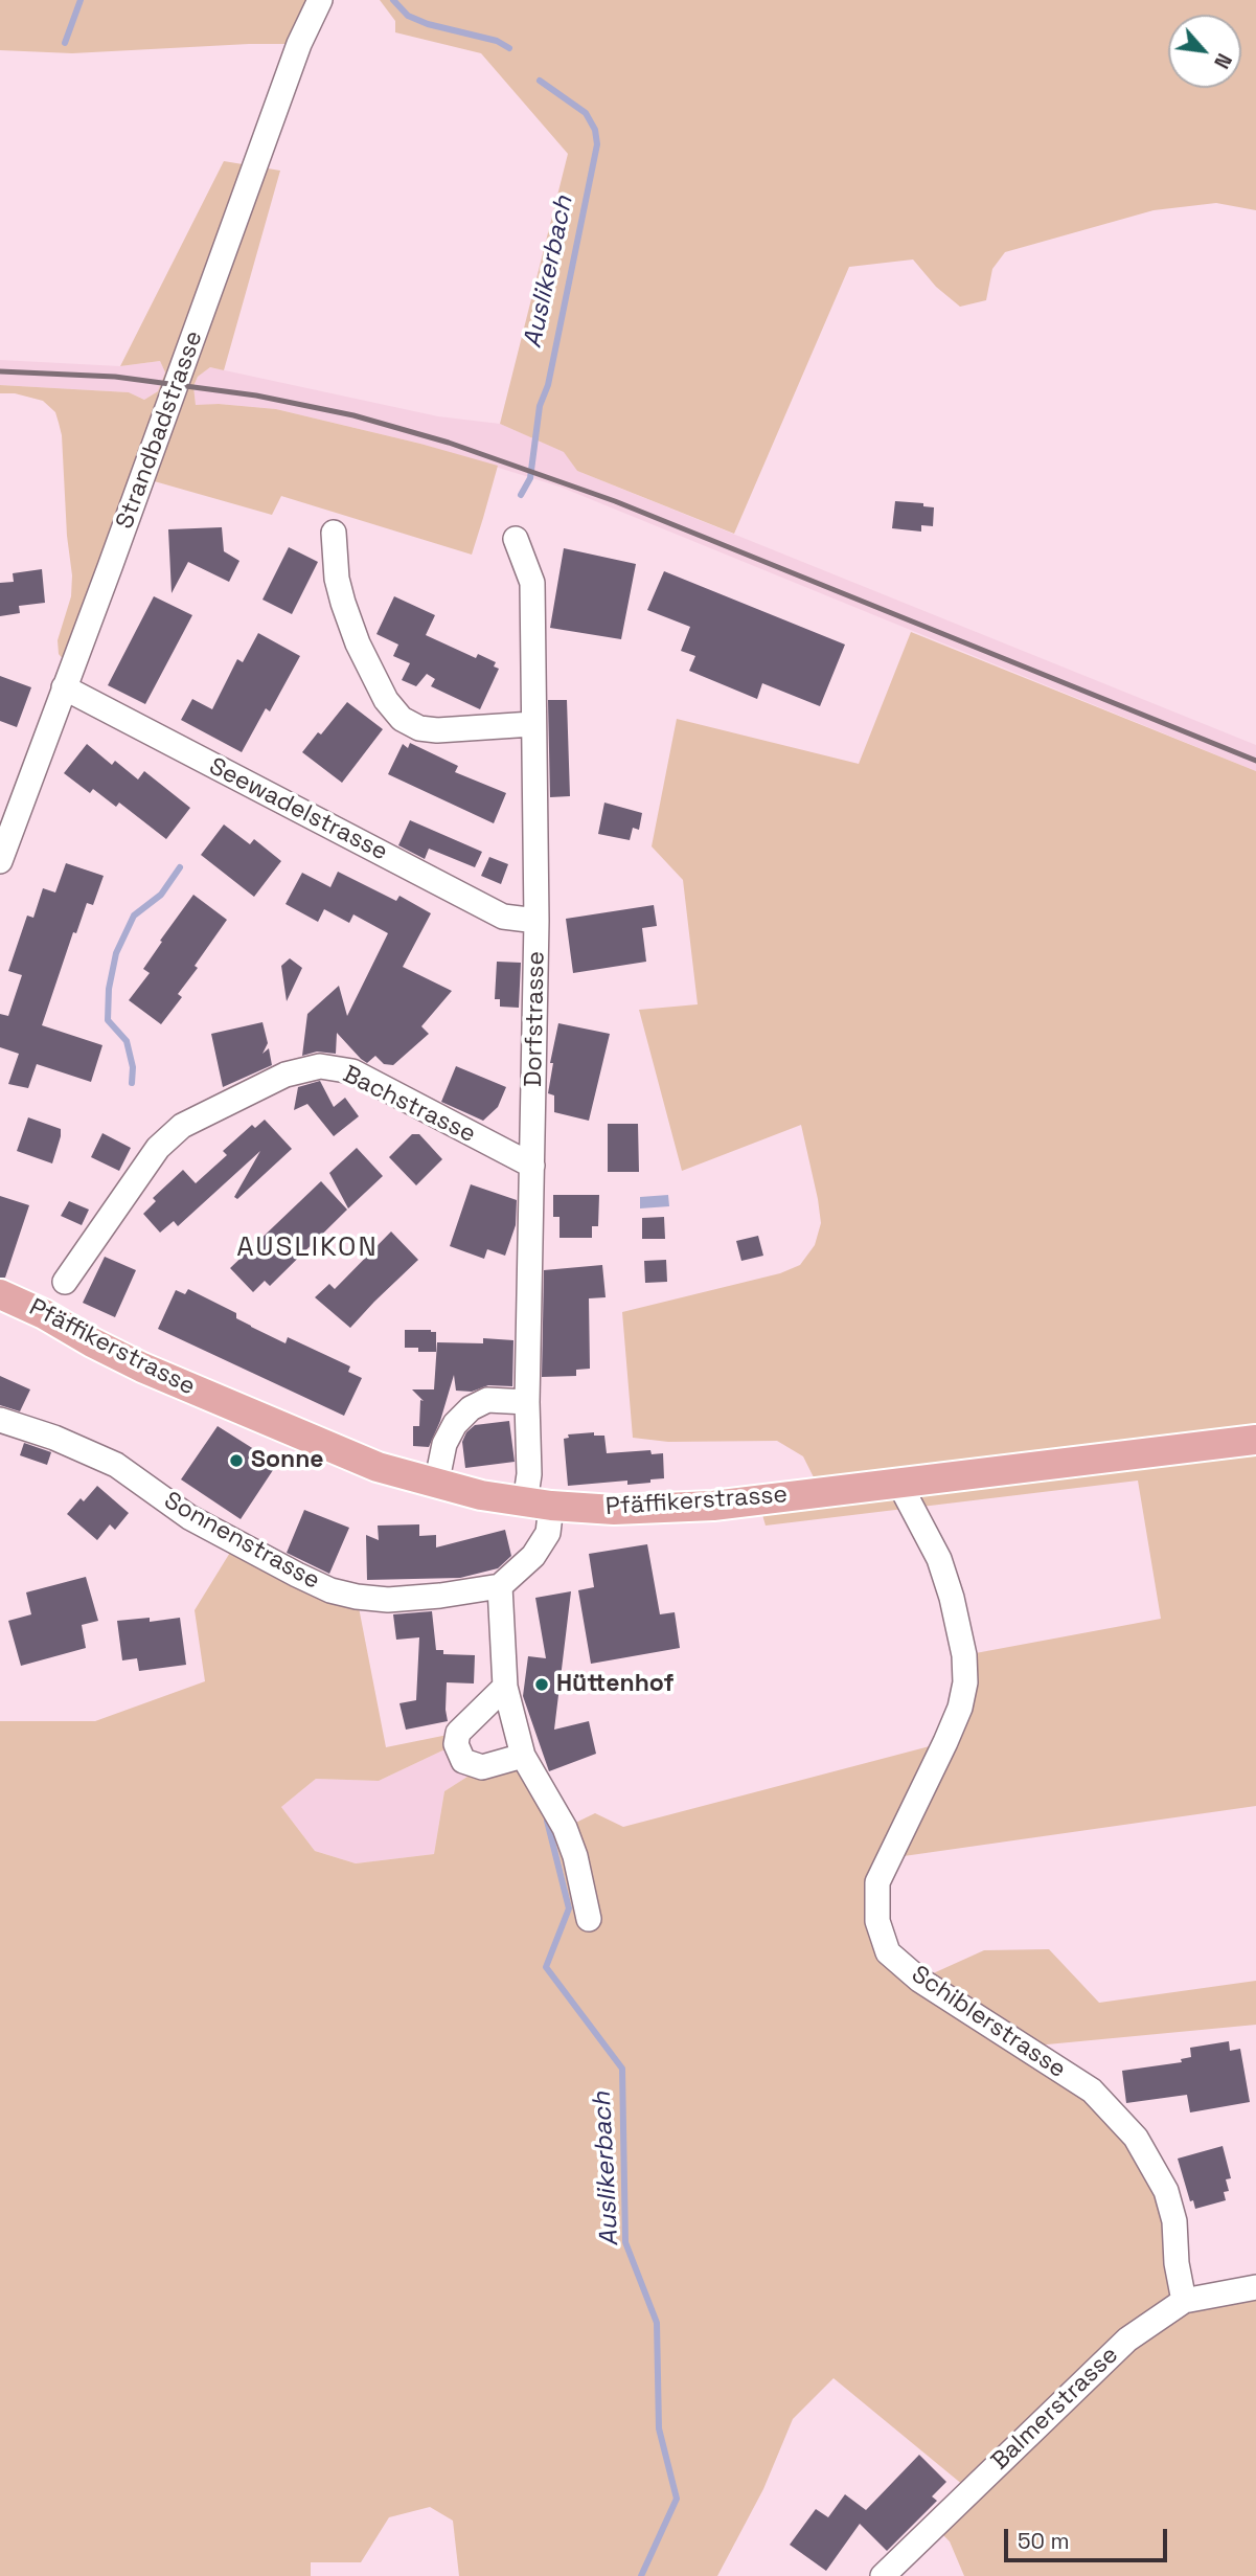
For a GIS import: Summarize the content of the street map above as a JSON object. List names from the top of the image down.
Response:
{
  "streets": {
    "main road": ["Pfäffikerstrasse"],
    "street": [
      "Strandbadstrasse",
      "Seewadelstrasse",
      "Dorfstrasse",
      "Bachstrasse",
      "Sonnenstrasse",
      "Schiblerstrasse",
      "Balmerstrasse"
    ]
  },
  "crossings": [
    ["Strandbadstrasse", "Seewadelstrasse"],
    ["Seewadelstrasse", "Dorfstrasse"],
    ["Dorfstrasse", "Bachstrasse"],
    ["Dorfstrasse", "Pfäffikerstrasse"],
    ["Dorfstrasse", "Sonnenstrasse"],
    ["Pfäffikerstrasse", "Schiblerstrasse"],
    ["Schiblerstrasse", "Balmerstrasse"]
  ],
  "districts": ["AUSLIKON"],
  "water": ["Auslikerbach"],
  "places": ["Sonne", "Hüttenhof"],
  "scale_bar": "50 m",
  "north": "bottom right"
}
